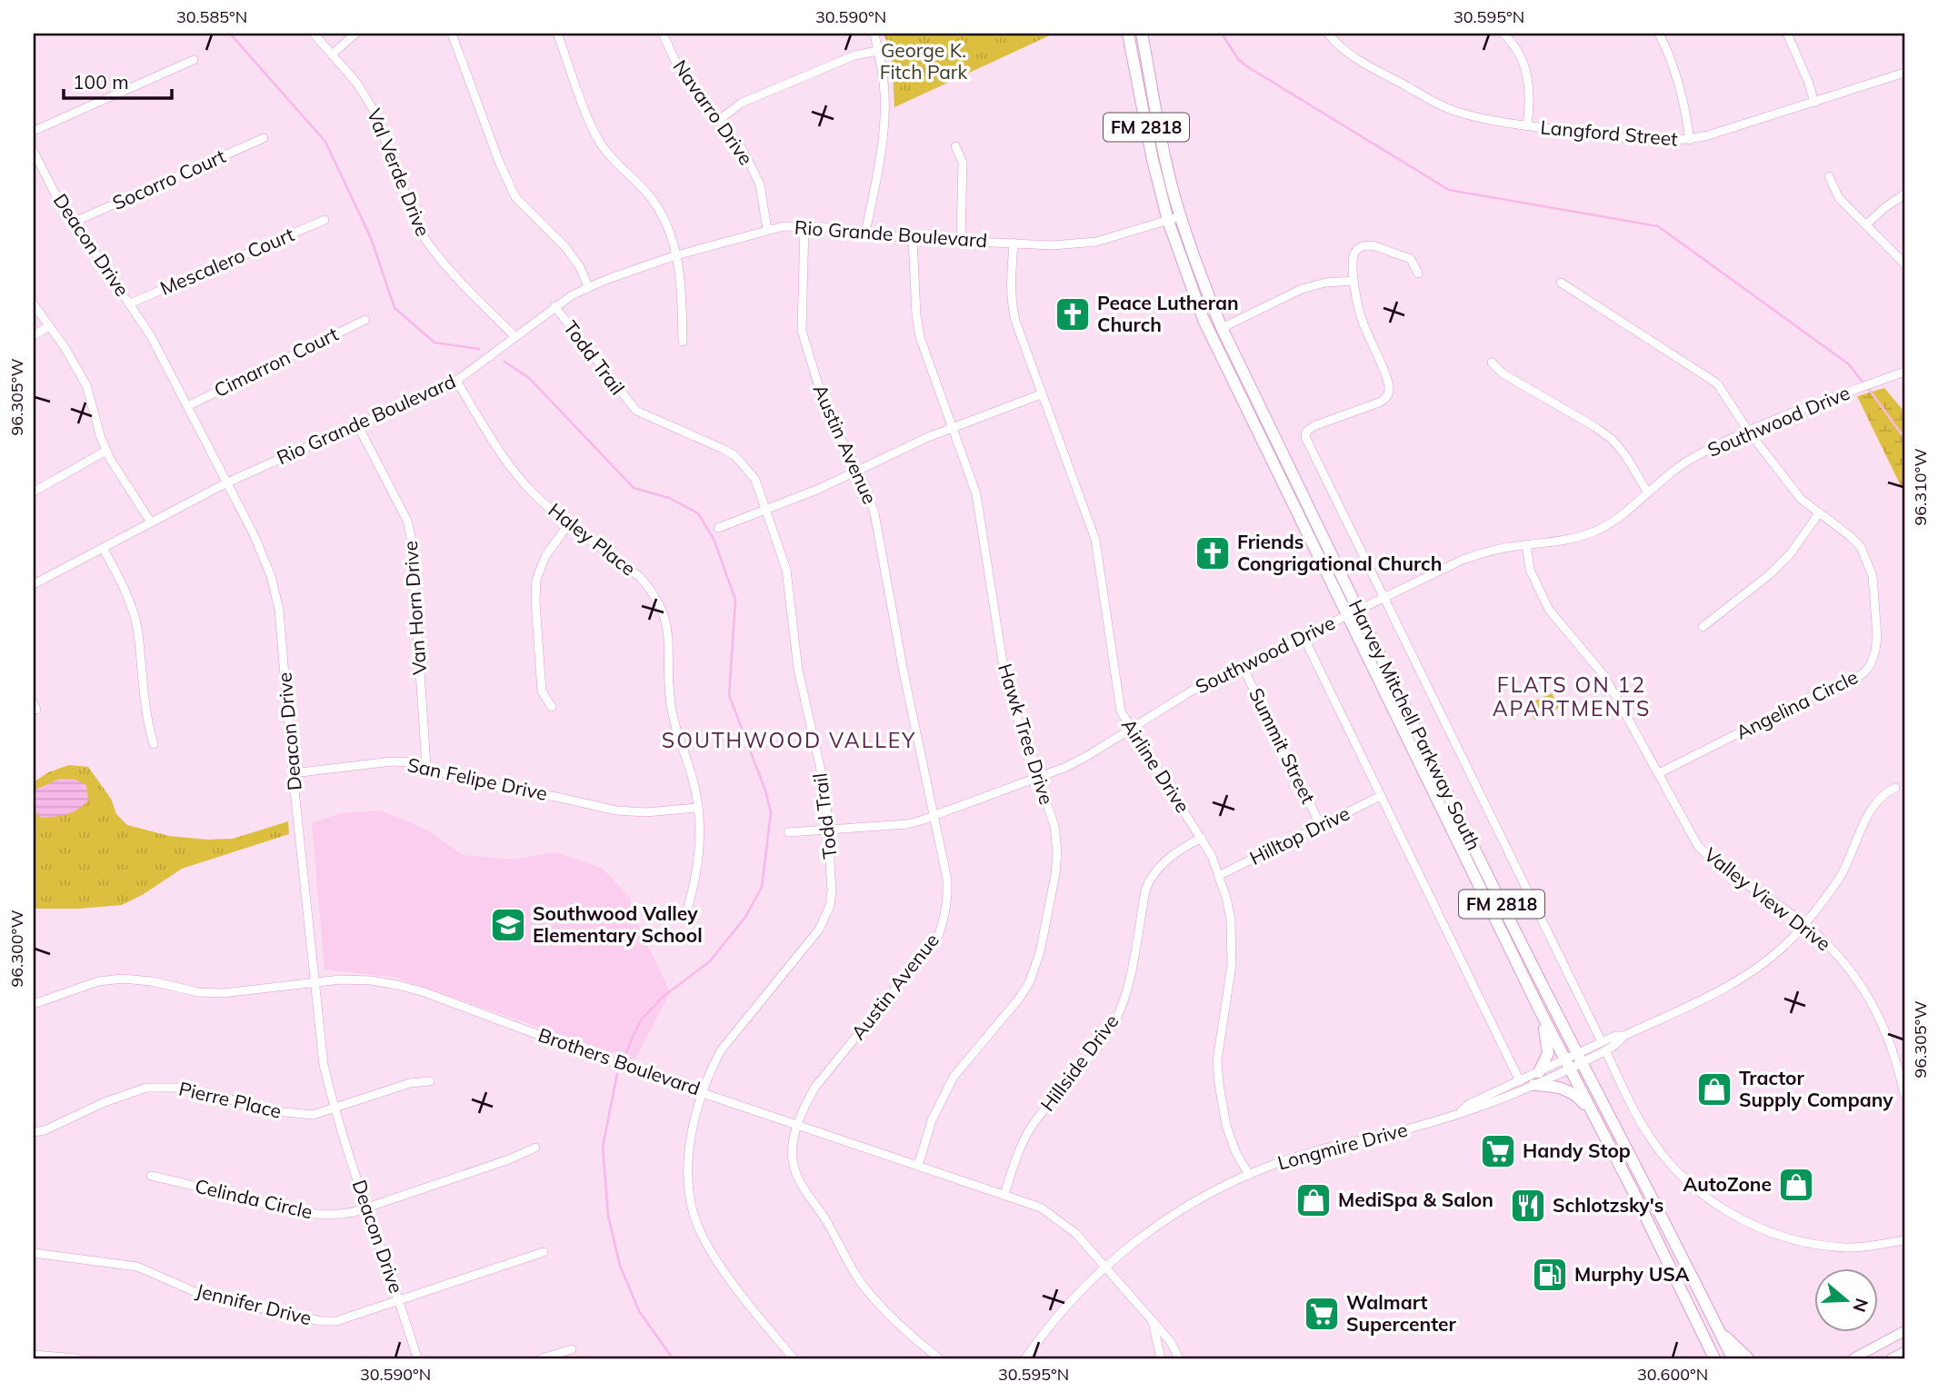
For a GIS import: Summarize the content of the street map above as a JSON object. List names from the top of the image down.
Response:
{
  "streets": {
    "highway": ["FM 2818", "Harvey Mitchell Parkway South"],
    "street": [
      "Navarro Drive",
      "Langford Street",
      "Val Verde Drive",
      "Socorro Court",
      "Rio Grande Boulevard",
      "Deacon Drive",
      "Mescalero Court",
      "Todd Trail",
      "Cimarron Court",
      "Southwood Drive",
      "Austin Avenue",
      "Haley Place",
      "Van Horn Drive",
      "Angelina Circle",
      "Hawk Tree Drive",
      "Summit Street",
      "Airline Drive",
      "San Felipe Drive",
      "Hilltop Drive",
      "Valley View Drive",
      "Brothers Boulevard",
      "Hillside Drive",
      "Pierre Place",
      "Longmire Drive",
      "Celinda Circle",
      "Jennifer Drive"
    ]
  },
  "crossings": [
    ["Navarro Drive", "Rio Grande Boulevard"],
    ["Val Verde Drive", "Rio Grande Boulevard"],
    ["Socorro Court", "Deacon Drive"],
    ["Rio Grande Boulevard", "Deacon Drive"],
    ["Rio Grande Boulevard", "Todd Trail"],
    ["Rio Grande Boulevard", "Austin Avenue"],
    ["Rio Grande Boulevard", "Haley Place"],
    ["Rio Grande Boulevard", "Van Horn Drive"],
    ["Rio Grande Boulevard", "Harvey Mitchell Parkway South"],
    ["Rio Grande Boulevard", "Hawk Tree Drive"],
    ["Rio Grande Boulevard", "Airline Drive"],
    ["Deacon Drive", "Mescalero Court"],
    ["Deacon Drive", "Cimarron Court"],
    ["Deacon Drive", "San Felipe Drive"],
    ["Deacon Drive", "Brothers Boulevard"],
    ["Deacon Drive", "Pierre Place"],
    ["Deacon Drive", "Celinda Circle"],
    ["Deacon Drive", "Jennifer Drive"],
    ["Todd Trail", "Southwood Drive"],
    ["Todd Trail", "Brothers Boulevard"],
    ["Southwood Drive", "Austin Avenue"],
    ["Southwood Drive", "Angelina Circle"],
    ["Southwood Drive", "Harvey Mitchell Parkway South"],
    ["Southwood Drive", "Hawk Tree Drive"],
    ["Southwood Drive", "Summit Street"],
    ["Southwood Drive", "Airline Drive"],
    ["Southwood Drive", "Valley View Drive"],
    ["Austin Avenue", "Brothers Boulevard"],
    ["Haley Place", "San Felipe Drive"],
    ["Van Horn Drive", "San Felipe Drive"],
    ["Angelina Circle", "Valley View Drive"],
    ["Harvey Mitchell Parkway South", "Longmire Drive"],
    ["Hawk Tree Drive", "Brothers Boulevard"],
    ["Summit Street", "Hilltop Drive"],
    ["Airline Drive", "Hilltop Drive"],
    ["Airline Drive", "Hillside Drive"],
    ["Airline Drive", "Longmire Drive"],
    ["Valley View Drive", "Longmire Drive"],
    ["Brothers Boulevard", "Hillside Drive"],
    ["Brothers Boulevard", "Longmire Drive"]
  ],
  "districts": ["FLATS ON 12 APARTMENTS", "SOUTHWOOD VALLEY"],
  "parks": ["George K. Fitch Park"],
  "places": {
    "church": ["Peace Lutheran Church", "Friends Congrigational Church"],
    "school or university": ["Southwood Valley Elementary School"],
    "shop": ["Tractor Supply Company", "AutoZone", "MediSpa & Salon"],
    "supermarket": ["Handy Stop", "Walmart Supercenter"],
    "restaurant": ["Schlotzsky's"],
    "fuel station": ["Murphy USA"]
  },
  "scale_bar": "100 m",
  "north": "right",
  "coordinates": [
    "30.585°N",
    "30.590°N",
    "30.595°N",
    "96.305°W",
    "96.310°W",
    "96.300°W",
    "30.600°N"
  ]
}
